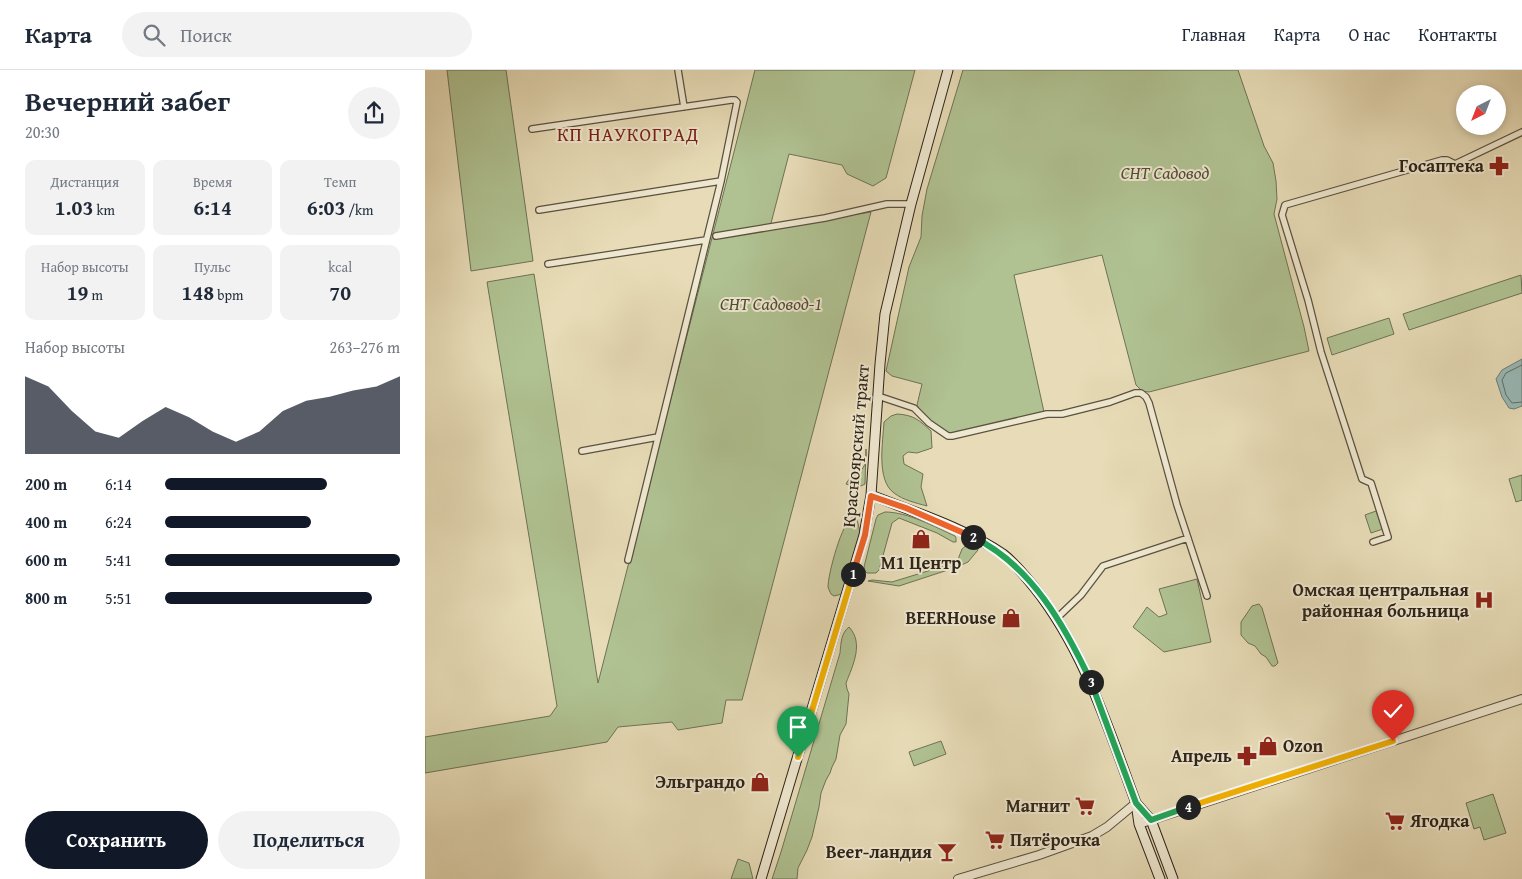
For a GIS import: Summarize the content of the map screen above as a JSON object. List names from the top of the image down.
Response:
{
  "streets": {
    "main road": ["Красноярский тракт"]
  },
  "districts": ["КП НАУКОГРАД"],
  "parks": ["СНТ Садовод", "СНТ Садовод-1"],
  "places": {
    "pharmacy": ["Госаптека", "Апрель"],
    "shop": [
      "М1 Центр",
      "BEERHouse",
      "Ozon",
      "Эльграндо"
    ],
    "hospital": ["Омская центральная районная больница"],
    "supermarket": ["Магнит", "Ягодка", "Пятёрочка"],
    "bar": ["Beer-ландия"]
  },
  "north": "bottom left",
  "page": {
    "header": "Карта",
    "search": "Поиск",
    "nav": [
      "Главная",
      "Карта",
      "О нас",
      "Контакты"
    ],
    "heading": ["Вечерний забег", "20:30"],
    "stats": [
      ["Дистанция", "1.03 km"],
      ["Время", "6:14"],
      ["Темп", "6:03 /km"],
      ["Набор высоты", "19 m"],
      ["Пульс", "148 bpm"],
      ["kcal", "70"]
    ],
    "chart": ["Набор высоты", "263–276 m"],
    "list": [
      {
        "name": "200 m",
        "note": "6:14"
      },
      {
        "name": "400 m",
        "note": "6:24"
      },
      {
        "name": "600 m",
        "note": "5:41"
      },
      {
        "name": "800 m",
        "note": "5:51"
      }
    ],
    "pins": [
      "2",
      "1",
      "3",
      "4"
    ],
    "buttons": ["Сохранить", "Поделиться"]
  }
}
